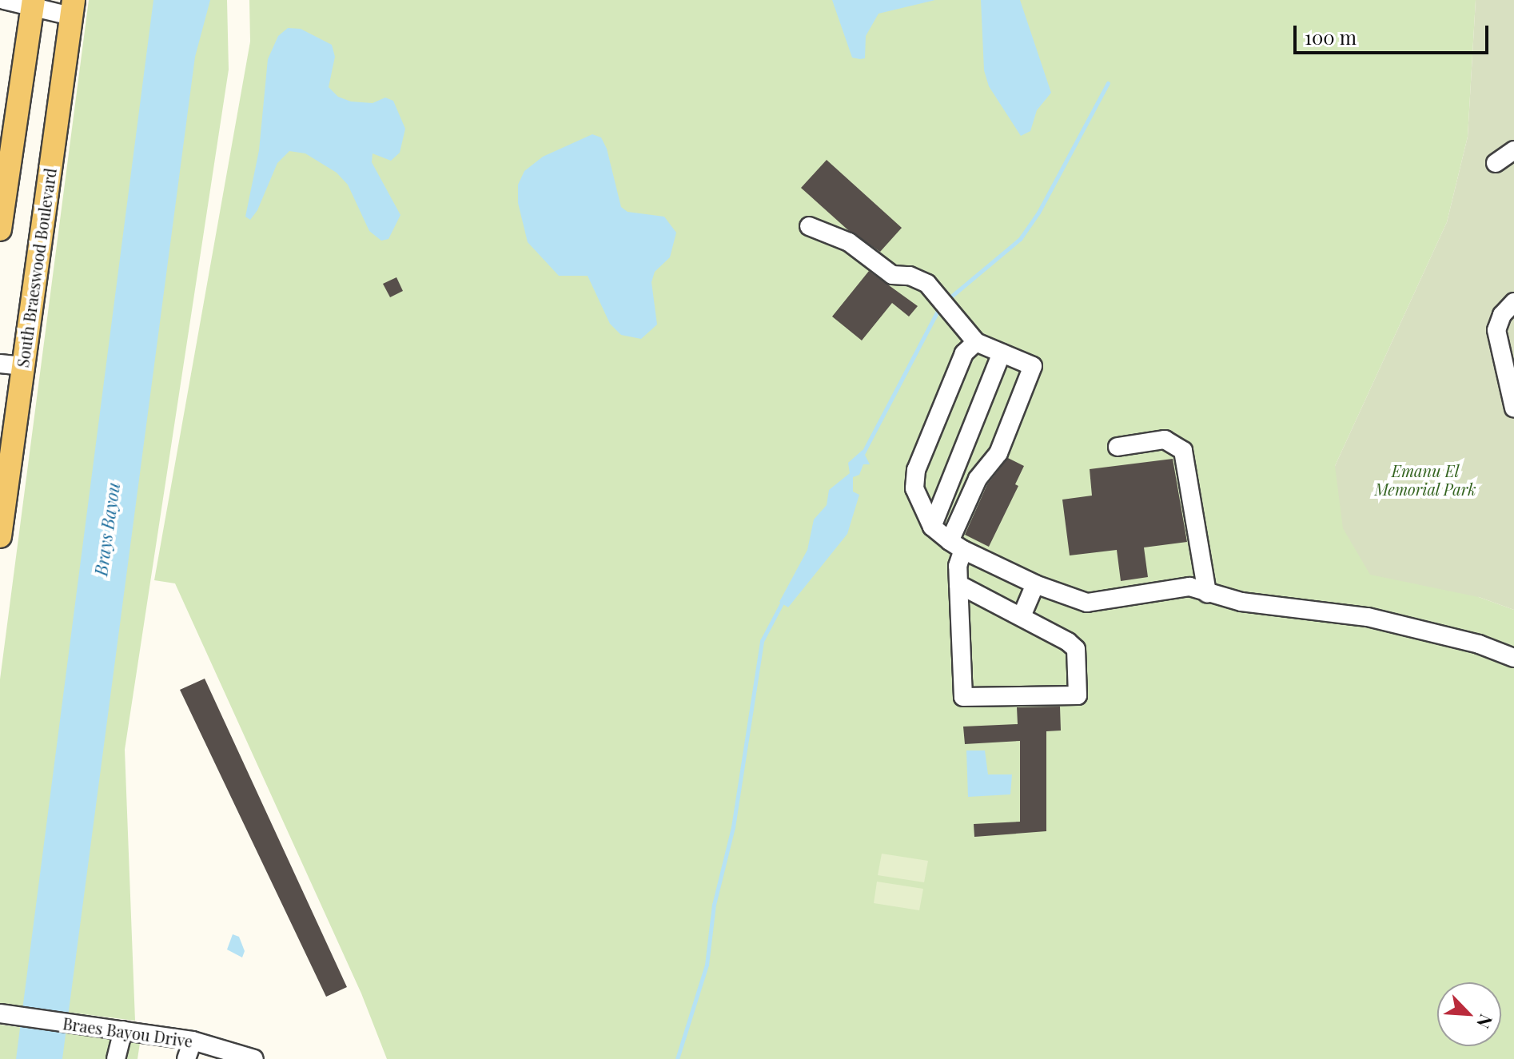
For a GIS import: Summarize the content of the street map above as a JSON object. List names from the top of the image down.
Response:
{
  "streets": {
    "main road": ["South Braeswood Boulevard"],
    "street": ["Braes Bayou Drive"]
  },
  "water": ["Brays Bayou"],
  "parks": ["Emanu El Memorial Park"],
  "scale_bar": "100 m",
  "north": "bottom right"
}
